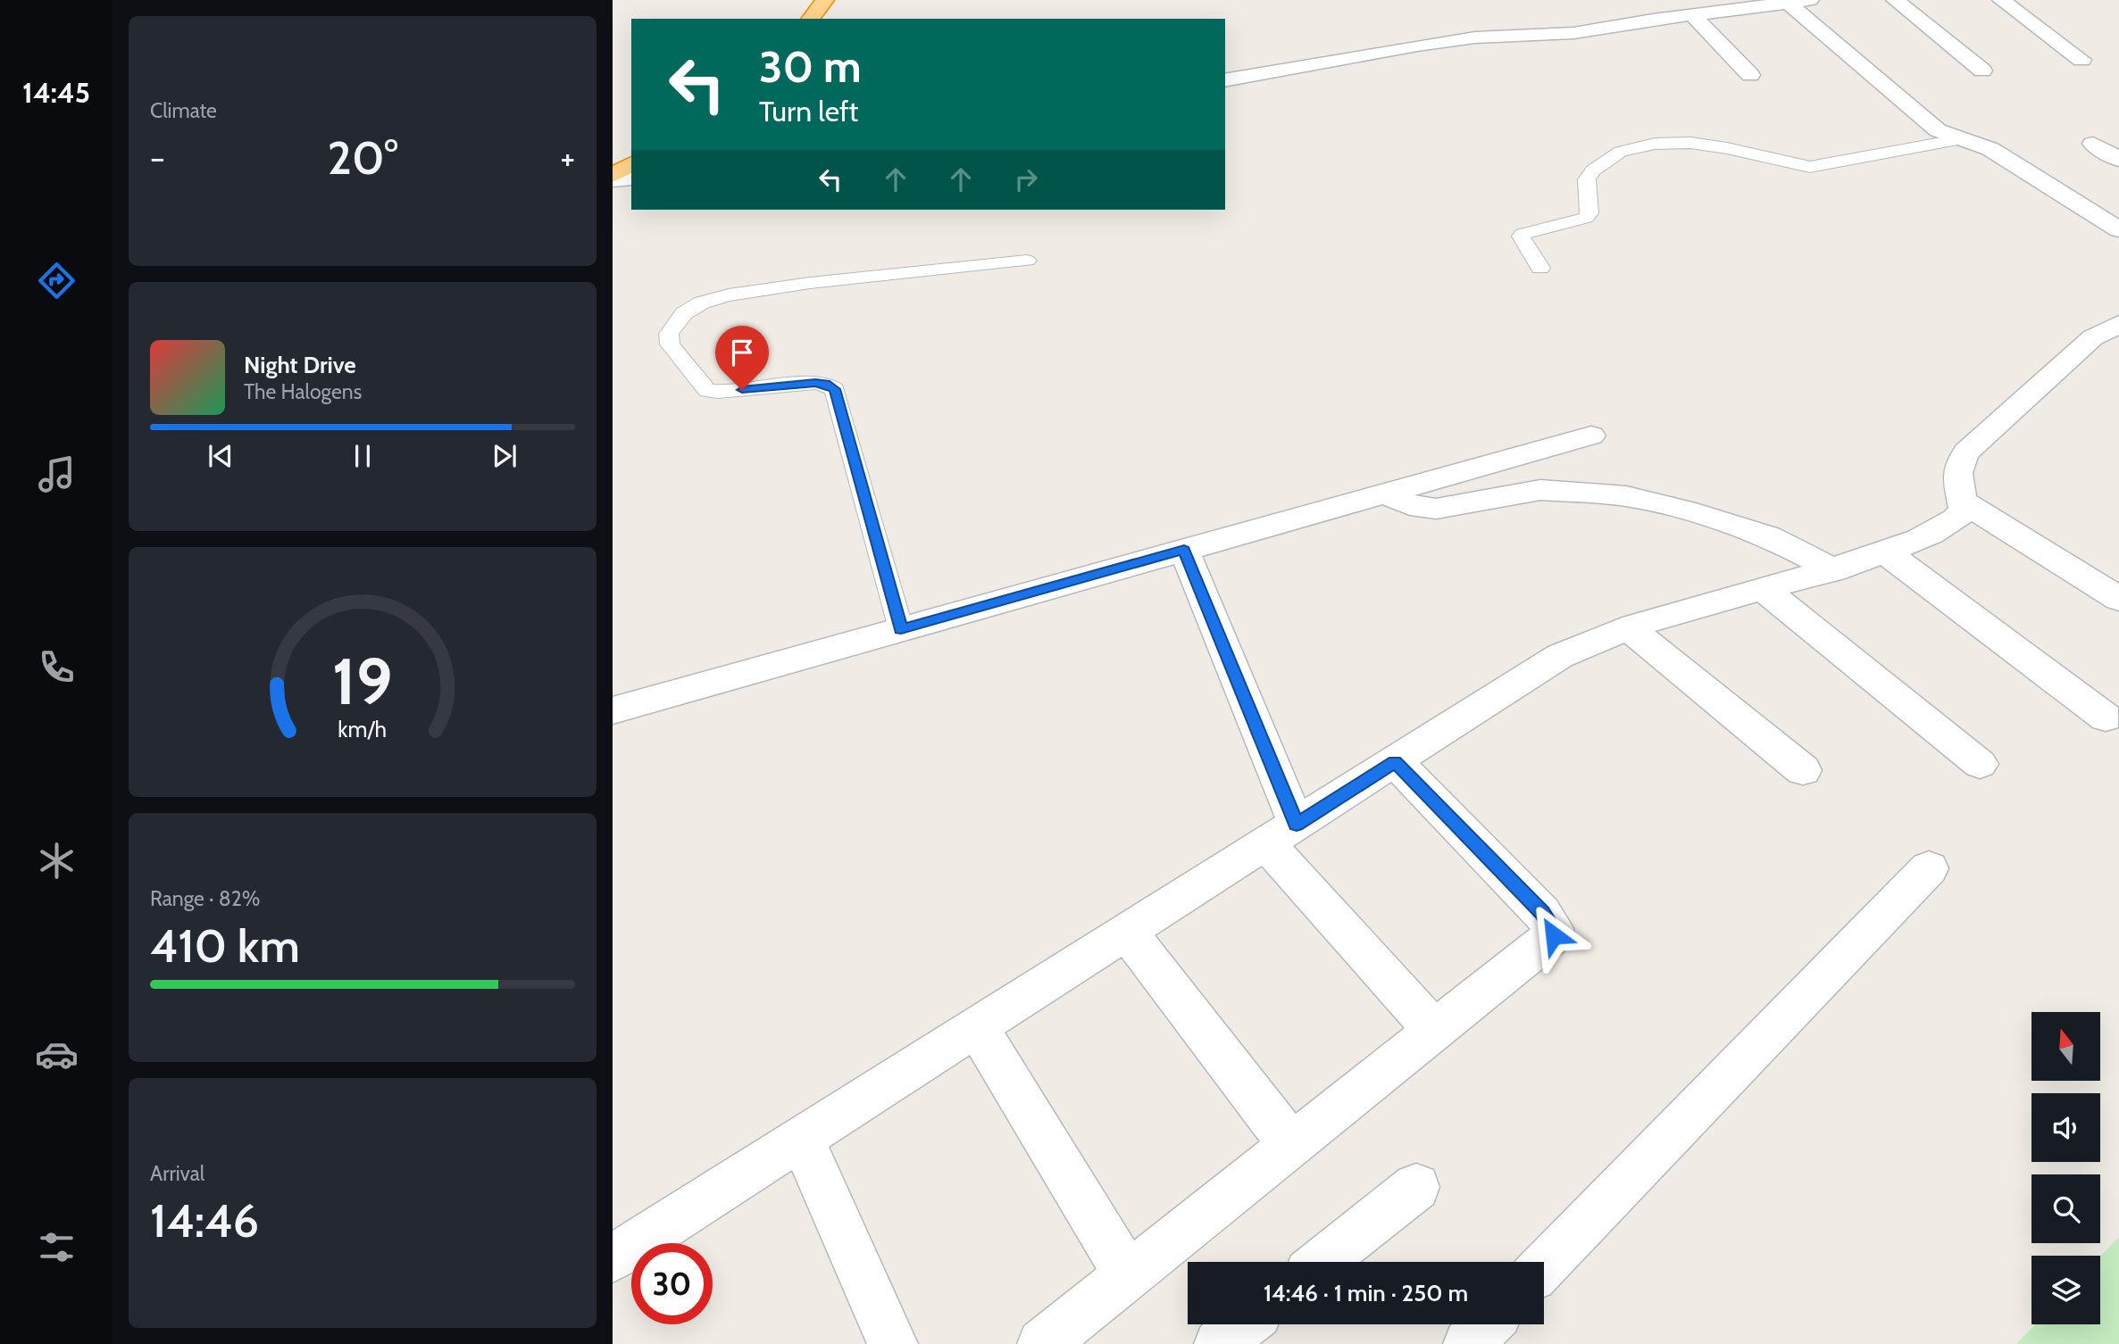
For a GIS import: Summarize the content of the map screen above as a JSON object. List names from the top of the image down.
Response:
{
  "north": "top",
  "page": {
    "tabs": "14:45",
    "tile": [
      "Climate",
      ["Range · 82%", "410 km"],
      ["Arrival", "14:46"]
    ],
    "turn": ["30 m", "Turn left"],
    "heat": ["−", "20°", "+"],
    "song": ["Night Drive", "The Halogens"],
    "limit": "30",
    "trip": "14:46 · 1 min · 250 m",
    "gauge": ["19", "km/h"]
  }
}
